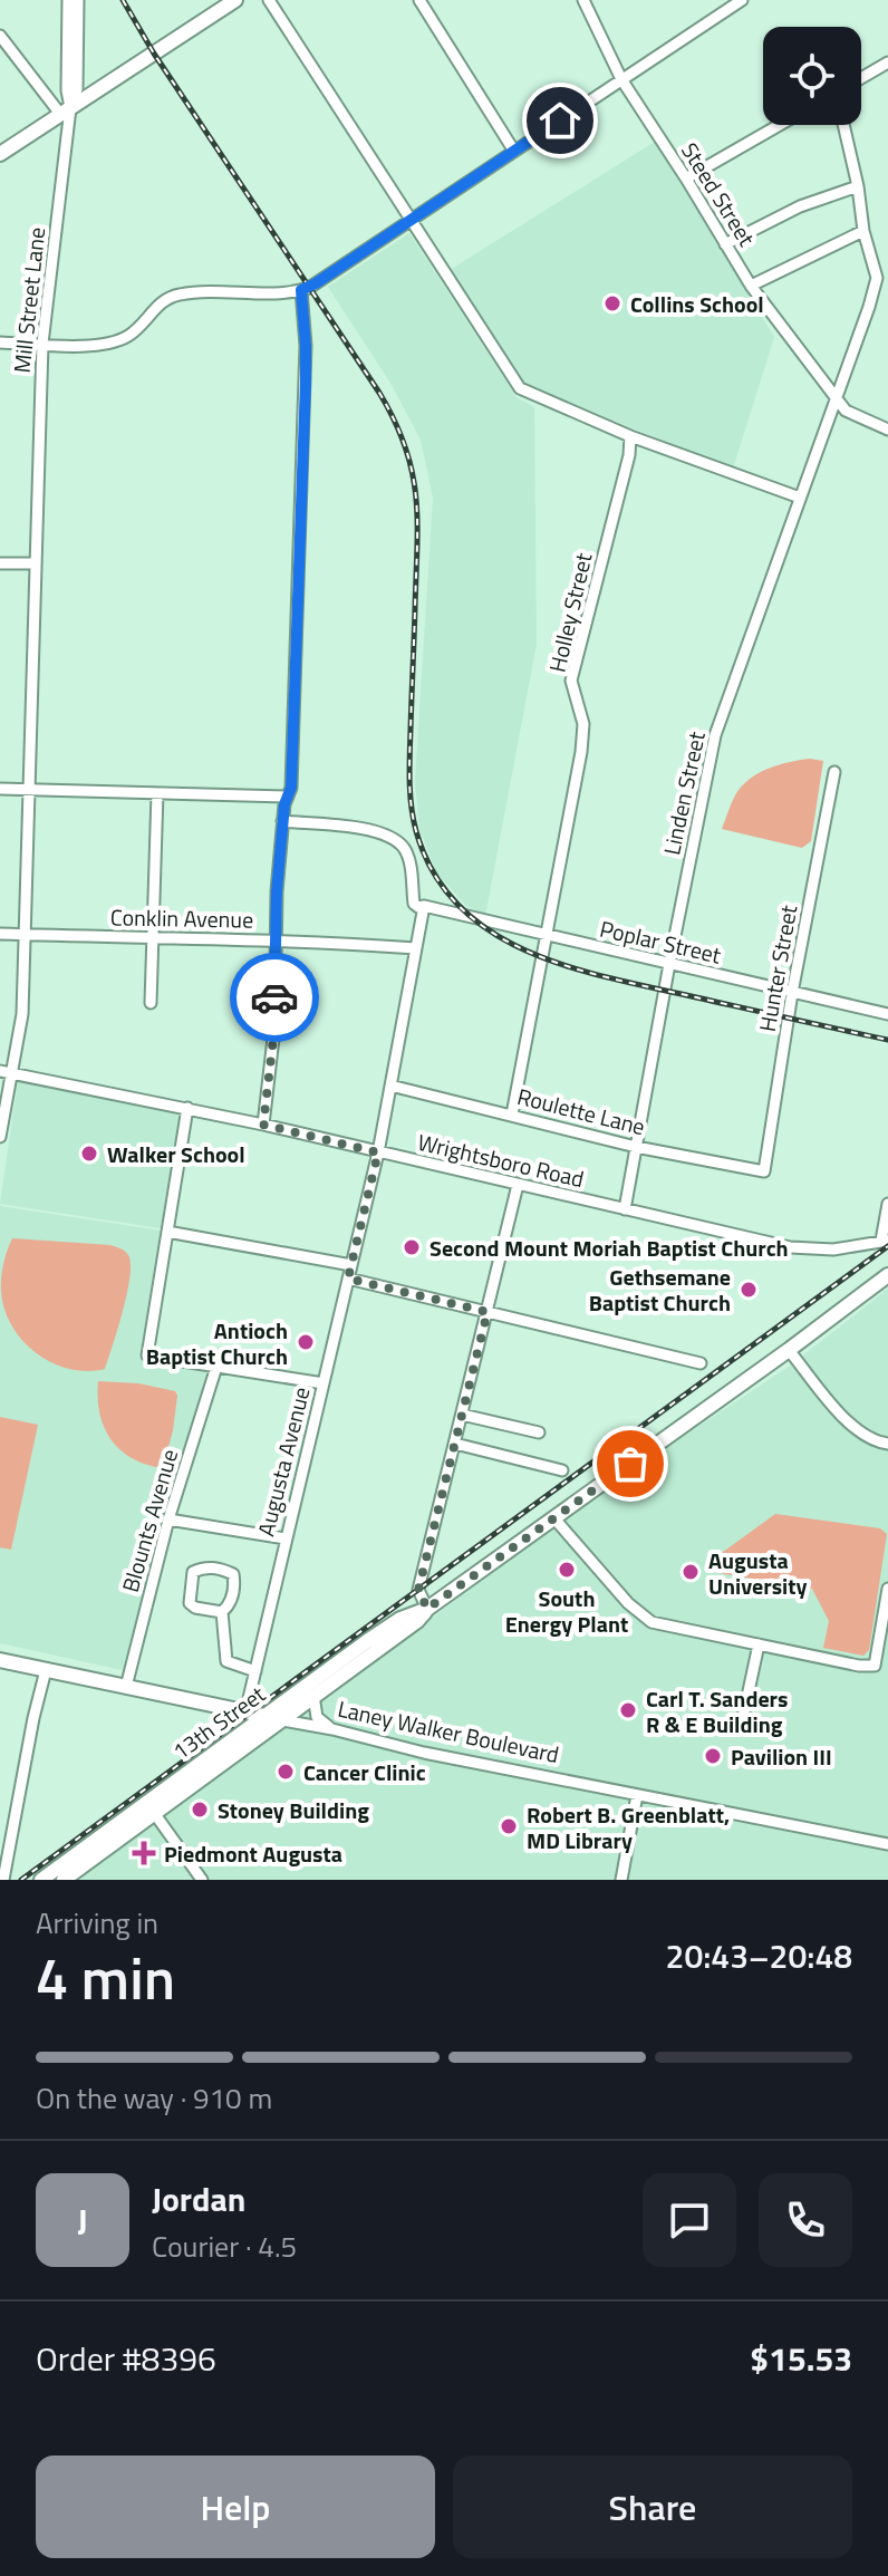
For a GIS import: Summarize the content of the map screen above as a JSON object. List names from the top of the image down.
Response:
{
  "streets": {
    "main road": ["13th Street", "Laney Walker Boulevard"],
    "street": [
      "Steed Street",
      "Mill Street Lane",
      "Holley Street",
      "Linden Street",
      "Conklin Avenue",
      "Poplar Street",
      "Hunter Street",
      "Roulette Lane",
      "Wrightsboro Road",
      "Augusta Avenue",
      "Blounts Avenue"
    ]
  },
  "crossings": [
    ["Steed Street", "Linden Street"],
    ["Mill Street Lane", "Conklin Avenue"],
    ["Mill Street Lane", "Wrightsboro Road"],
    ["Holley Street", "Poplar Street"],
    ["Holley Street", "Roulette Lane"],
    ["Linden Street", "Poplar Street"],
    ["Linden Street", "Roulette Lane"],
    ["Linden Street", "Wrightsboro Road"],
    ["Conklin Avenue", "Augusta Avenue"],
    ["Poplar Street", "Hunter Street"],
    ["Poplar Street", "Augusta Avenue"],
    ["Hunter Street", "Roulette Lane"],
    ["Roulette Lane", "Augusta Avenue"],
    ["Wrightsboro Road", "Augusta Avenue"],
    ["Augusta Avenue", "Laney Walker Boulevard"],
    ["Blounts Avenue", "Laney Walker Boulevard"],
    ["13th Street", "Laney Walker Boulevard"]
  ],
  "places": {
    "other": [
      "Collins School",
      "Walker School",
      "Second Mount Moriah Baptist Church",
      "Gethsemane Baptist Church",
      "Antioch Baptist Church",
      "South Energy Plant",
      "Augusta University",
      "Carl T. Sanders R & E Building",
      "Pavilion III",
      "Cancer Clinic",
      "Stoney Building",
      "Robert B. Greenblatt, MD Library"
    ],
    "health": ["Piedmont Augusta"]
  },
  "page": {
    "heading": ["4 min", "Arriving in", "20:43–20:48"],
    "panel": [
      "Jordan",
      "Courier · 4.5",
      "Order #8396",
      "$15.53"
    ],
    "bar": "On the way · 910 m",
    "round": "J",
    "buttons": ["Help", "Share"]
  }
}
